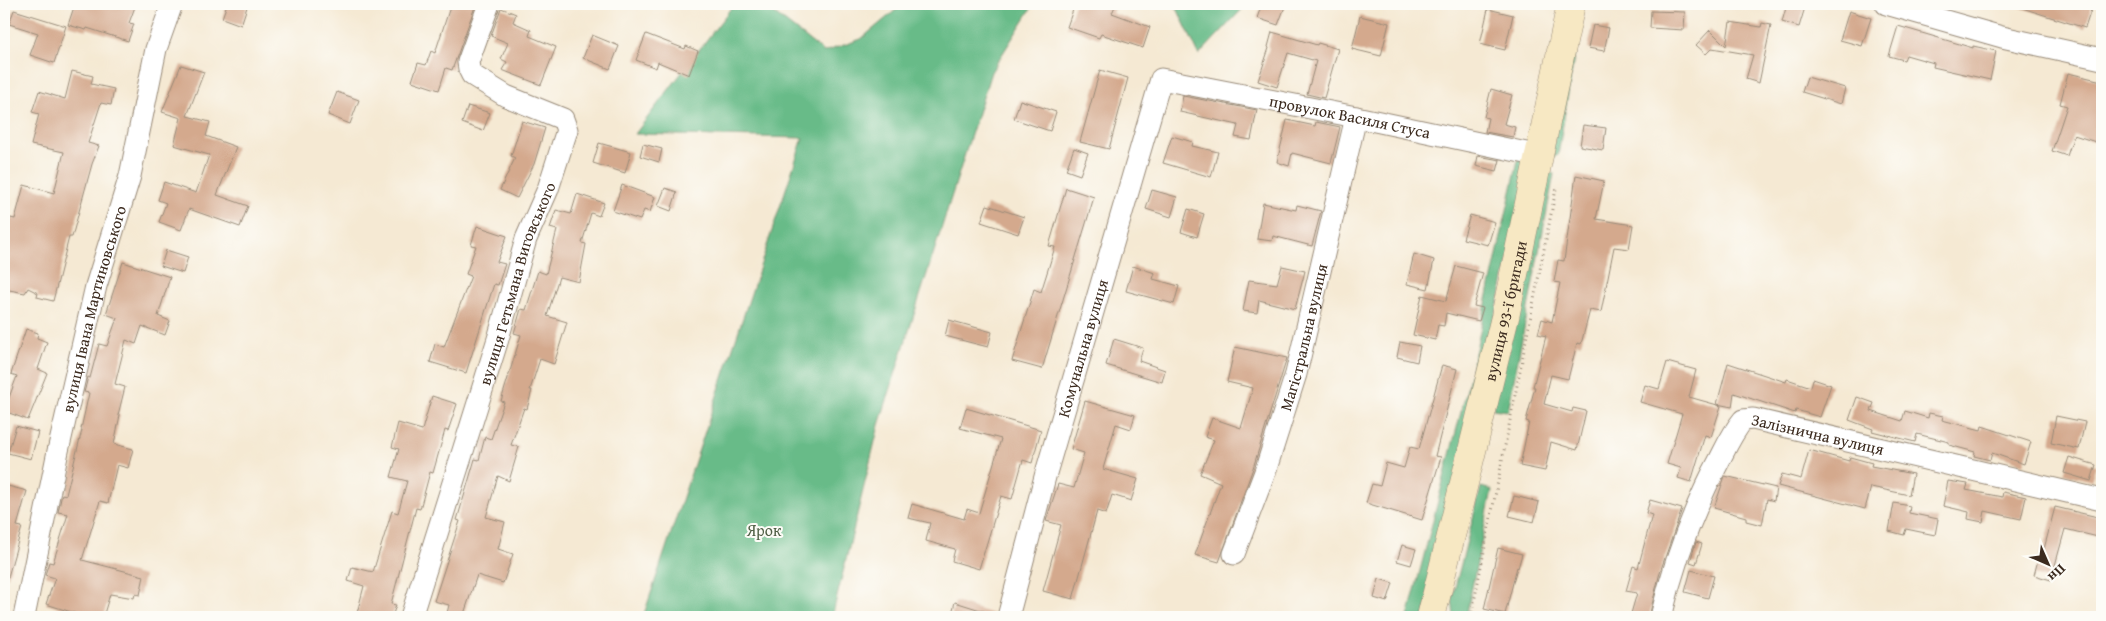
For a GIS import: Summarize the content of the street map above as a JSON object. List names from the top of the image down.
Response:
{
  "streets": {
    "main road": ["вулиця 93-ї бригади"],
    "street": [
      "провулок Василя Стуса",
      "вулиця Гетьмана Виговського",
      "вулиця Івана Мартиновського",
      "Магістральна вулиця",
      "Комунальна вулиця",
      "Залізнична вулиця"
    ]
  },
  "crossings": [
    ["провулок Василя Стуса", "вулиця 93-ї бригади"],
    ["провулок Василя Стуса", "Магістральна вулиця"],
    ["провулок Василя Стуса", "Комунальна вулиця"]
  ],
  "parks": ["Ярок"],
  "north": "bottom right"
}
